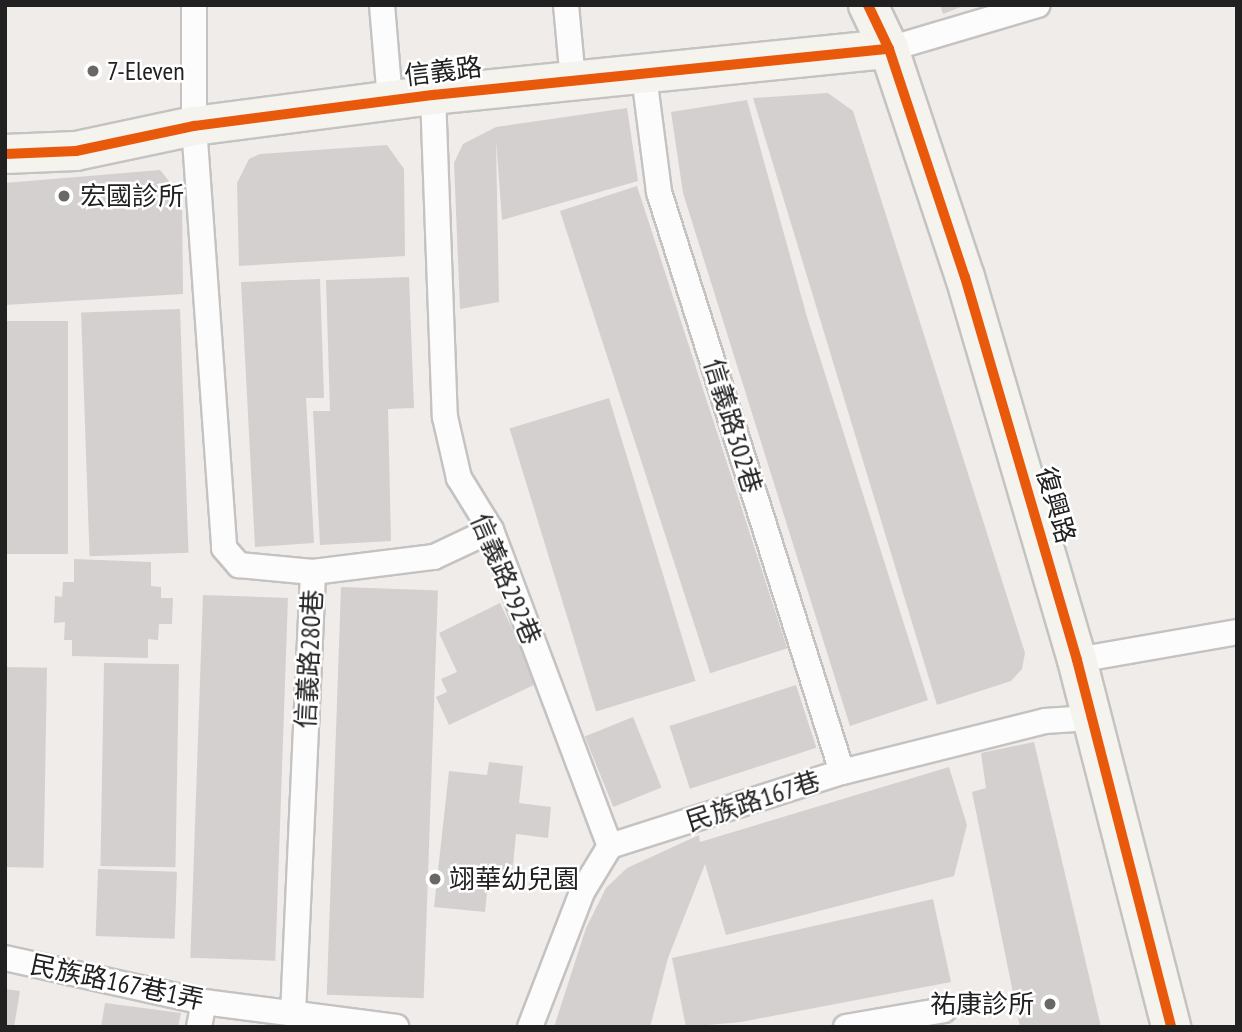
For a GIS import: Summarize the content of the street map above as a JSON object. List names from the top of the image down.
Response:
{
  "streets": {
    "street": ["信義路", "復興路"],
    "lane": [
      "信義路302巷",
      "信義路292巷",
      "信義路280巷",
      "民族路167巷",
      "民族路167巷1弄"
    ]
  },
  "crossings": [
    ["信義路", "信義路302巷"],
    ["信義路", "復興路"],
    ["信義路", "信義路292巷"],
    ["信義路", "信義路280巷"],
    ["信義路302巷", "民族路167巷"],
    ["復興路", "民族路167巷"],
    ["信義路292巷", "民族路167巷"],
    ["信義路280巷", "民族路167巷1弄"]
  ],
  "places": [
    "7-Eleven",
    "宏國診所",
    "翊華幼兒園",
    "祐康診所"
  ]
}
